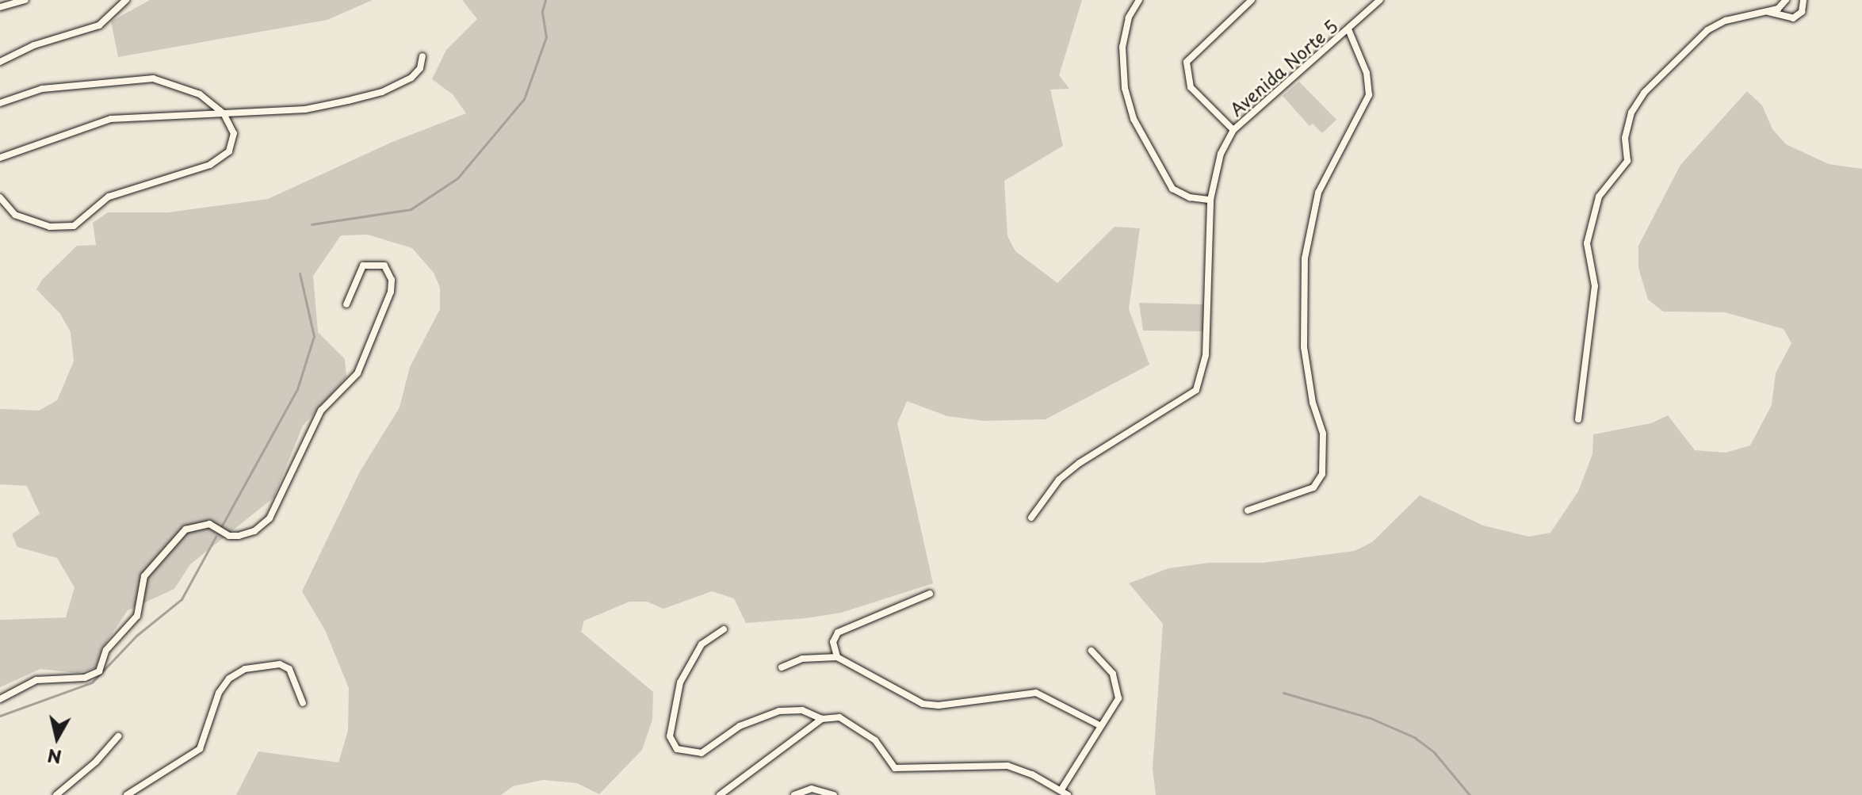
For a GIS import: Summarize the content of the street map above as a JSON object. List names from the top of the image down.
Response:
{
  "streets": {
    "street": ["Avenida Norte 5"]
  },
  "north": "bottom"
}
